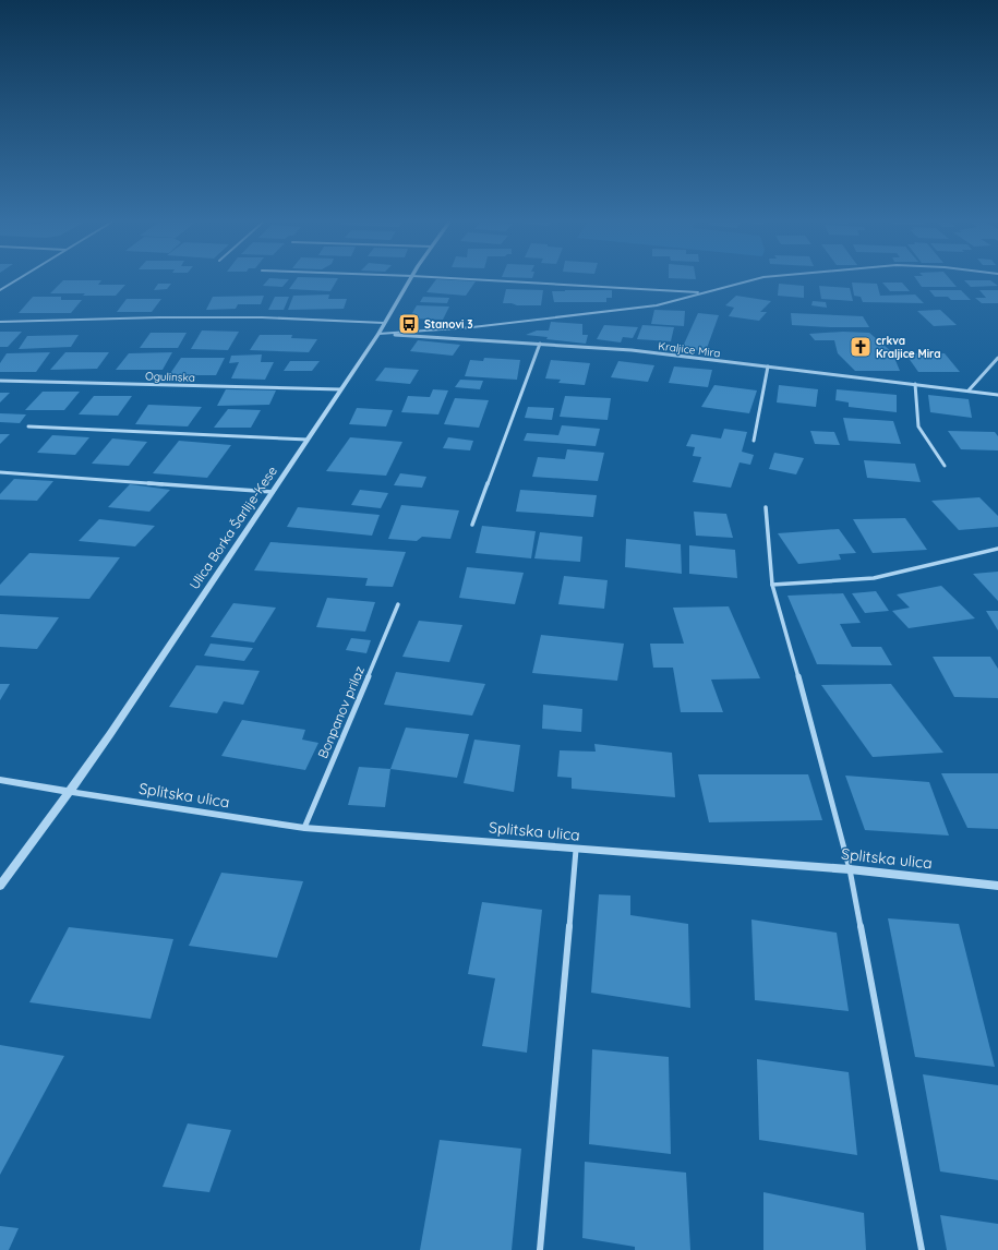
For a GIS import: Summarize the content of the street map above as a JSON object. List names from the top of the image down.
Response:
{
  "streets": {
    "street": [
      "Kraljice Mira",
      "Ogulinska",
      "Ulica Borka Šarlije-Kese",
      "Bonpanov prilaz",
      "Splitska ulica"
    ]
  },
  "crossings": [
    ["Kraljice Mira", "Ulica Borka Šarlije-Kese"],
    ["Ogulinska", "Ulica Borka Šarlije-Kese"],
    ["Ulica Borka Šarlije-Kese", "Splitska ulica"],
    ["Bonpanov prilaz", "Splitska ulica"]
  ],
  "places": {
    "bus stop": ["Stanovi 3"],
    "church": ["crkva Kraljice Mira"]
  }
}
